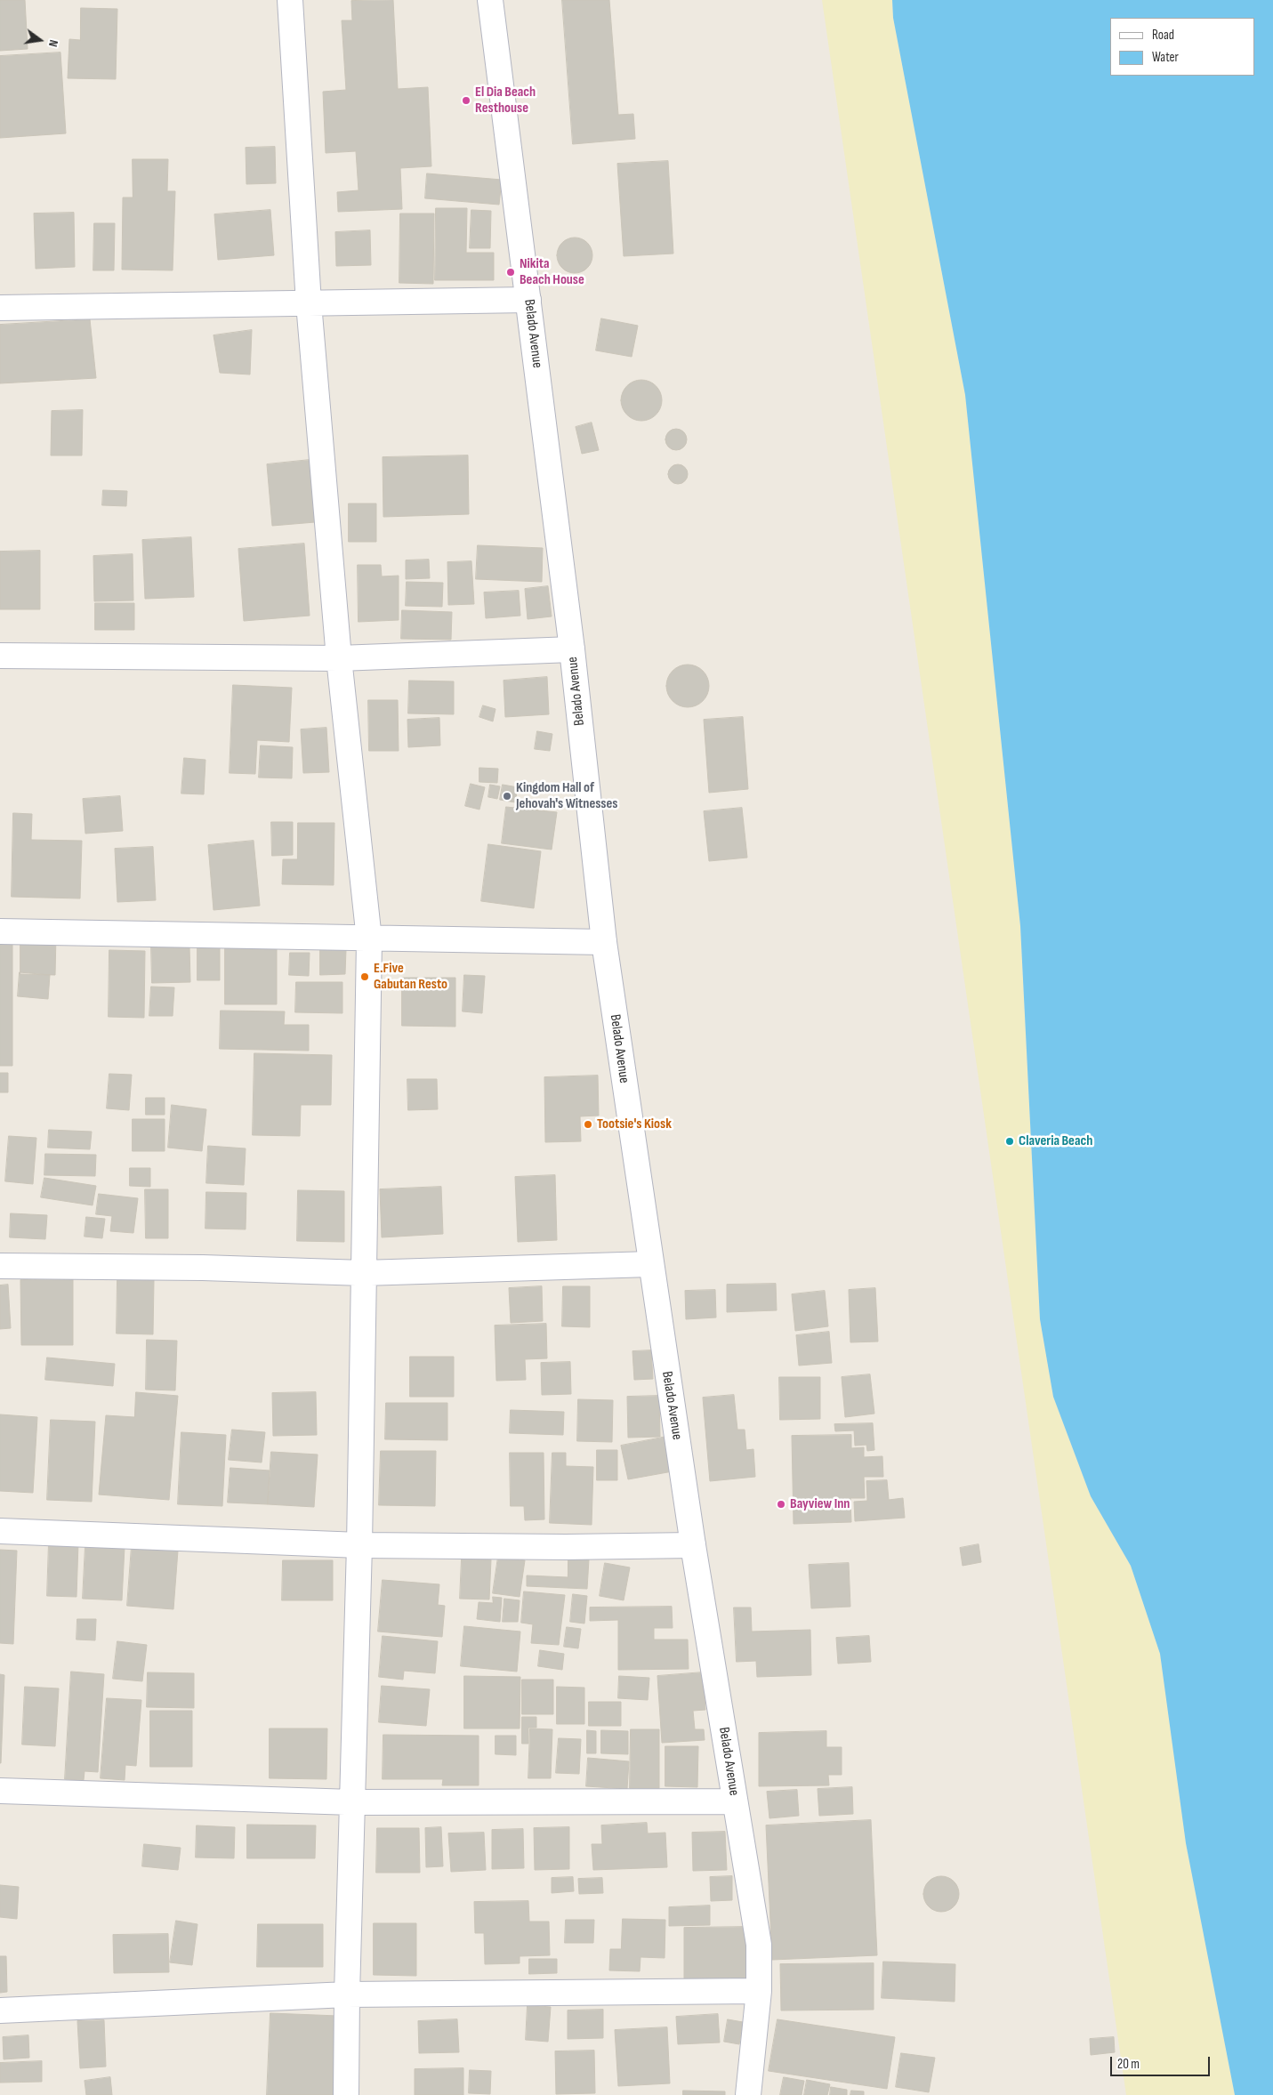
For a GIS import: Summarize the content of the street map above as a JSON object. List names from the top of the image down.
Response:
{
  "streets": {
    "street": ["Belado Avenue"]
  },
  "places": [
    "El Dia Beach Resthouse",
    "Nikita Beach House",
    "Kingdom Hall of Jehovah's Witnesses",
    "E.Five Gabutan Resto",
    "Tootsie's Kiosk",
    "Claveria Beach",
    "Bayview Inn"
  ],
  "legend": ["Road", "Water"],
  "scale_bar": "20 m",
  "north": "right"
}
